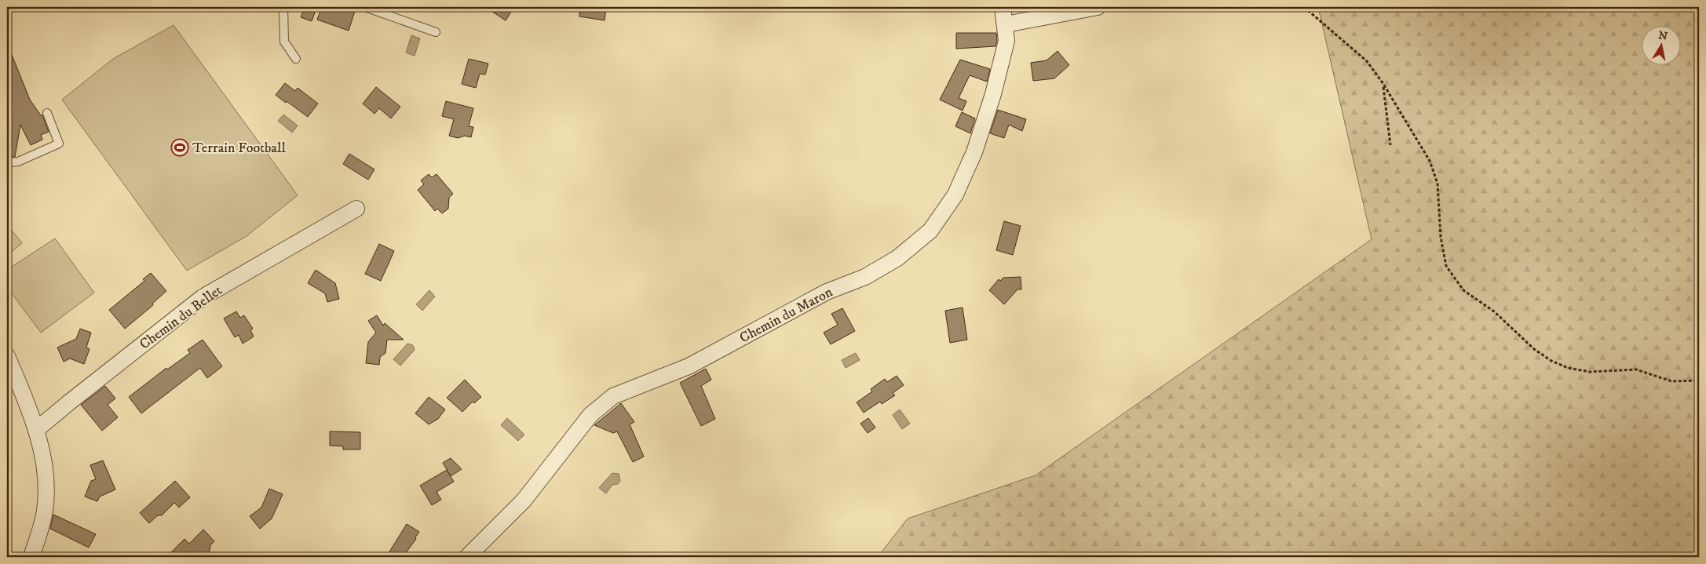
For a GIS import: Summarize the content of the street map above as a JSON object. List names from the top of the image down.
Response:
{
  "streets": {
    "street": ["Chemin du Maron", "Chemin du Bellet"]
  },
  "places": {
    "sports": ["Terrain Football"]
  },
  "north": "top"
}
